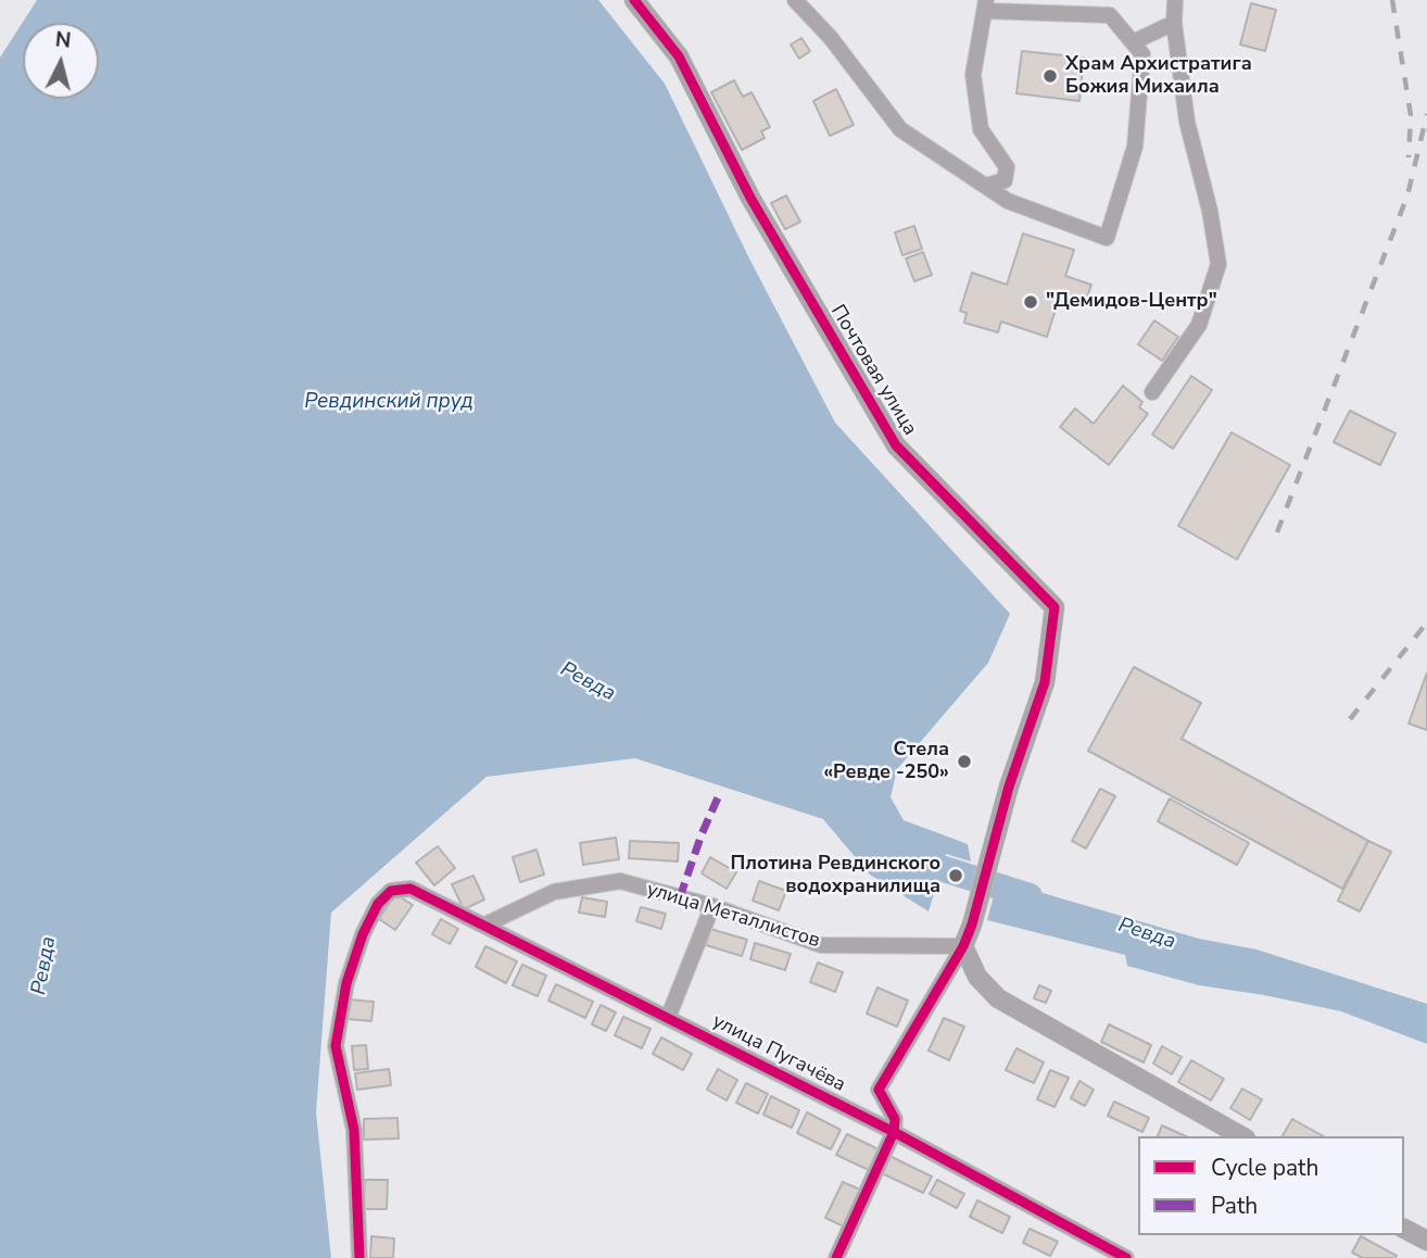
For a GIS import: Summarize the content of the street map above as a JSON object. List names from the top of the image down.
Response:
{
  "streets": {
    "street": ["Почтовая улица", "улица Металлистов", "улица Пугачёва"]
  },
  "crossings": [
    ["Почтовая улица", "улица Металлистов"],
    ["улица Металлистов", "улица Пугачёва"]
  ],
  "water": ["Ревдинский пруд", "Ревда"],
  "places": [
    "Храм Архистратига Божия Михаила",
    "\"Демидов-Центр\"",
    "Стела «Ревде -250»",
    "Плотина Ревдинского водохранилища"
  ],
  "legend": ["Cycle path", "Path"],
  "north": "top"
}
